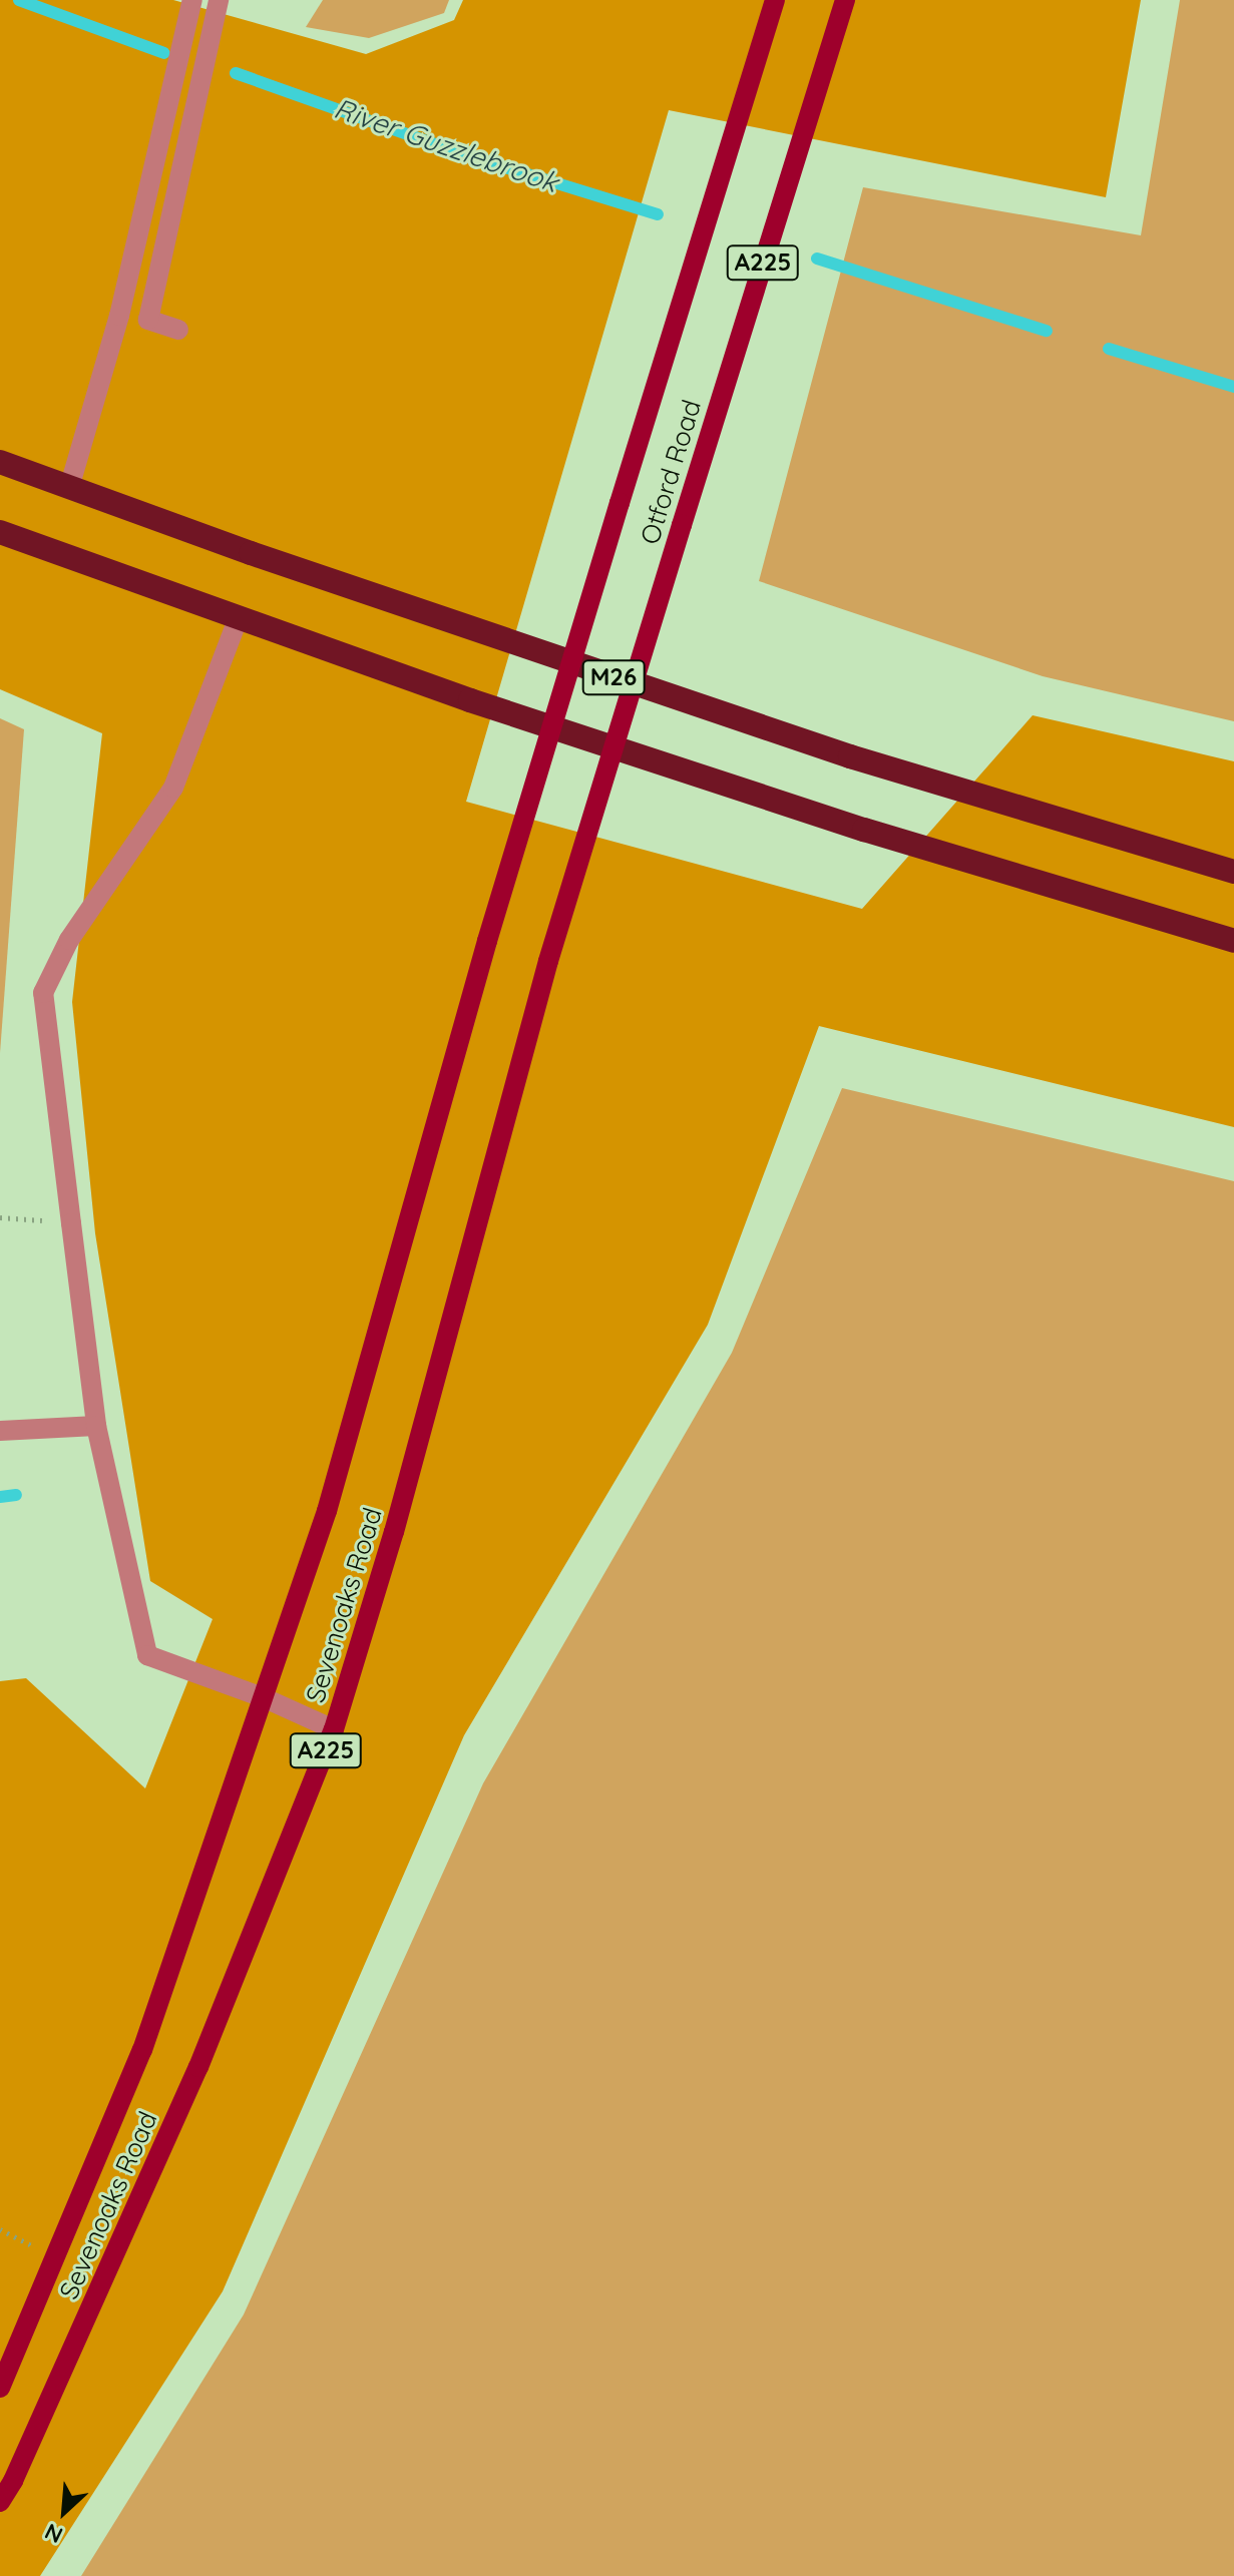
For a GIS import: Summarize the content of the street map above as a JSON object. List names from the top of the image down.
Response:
{
  "streets": {
    "highway": ["M26"],
    "main road": ["A225", "Otford Road", "Sevenoaks Road"]
  },
  "crossings": [
    ["Otford Road", "Sevenoaks Road"]
  ],
  "water": ["River Guzzlebrook"],
  "north": "bottom left"
}
